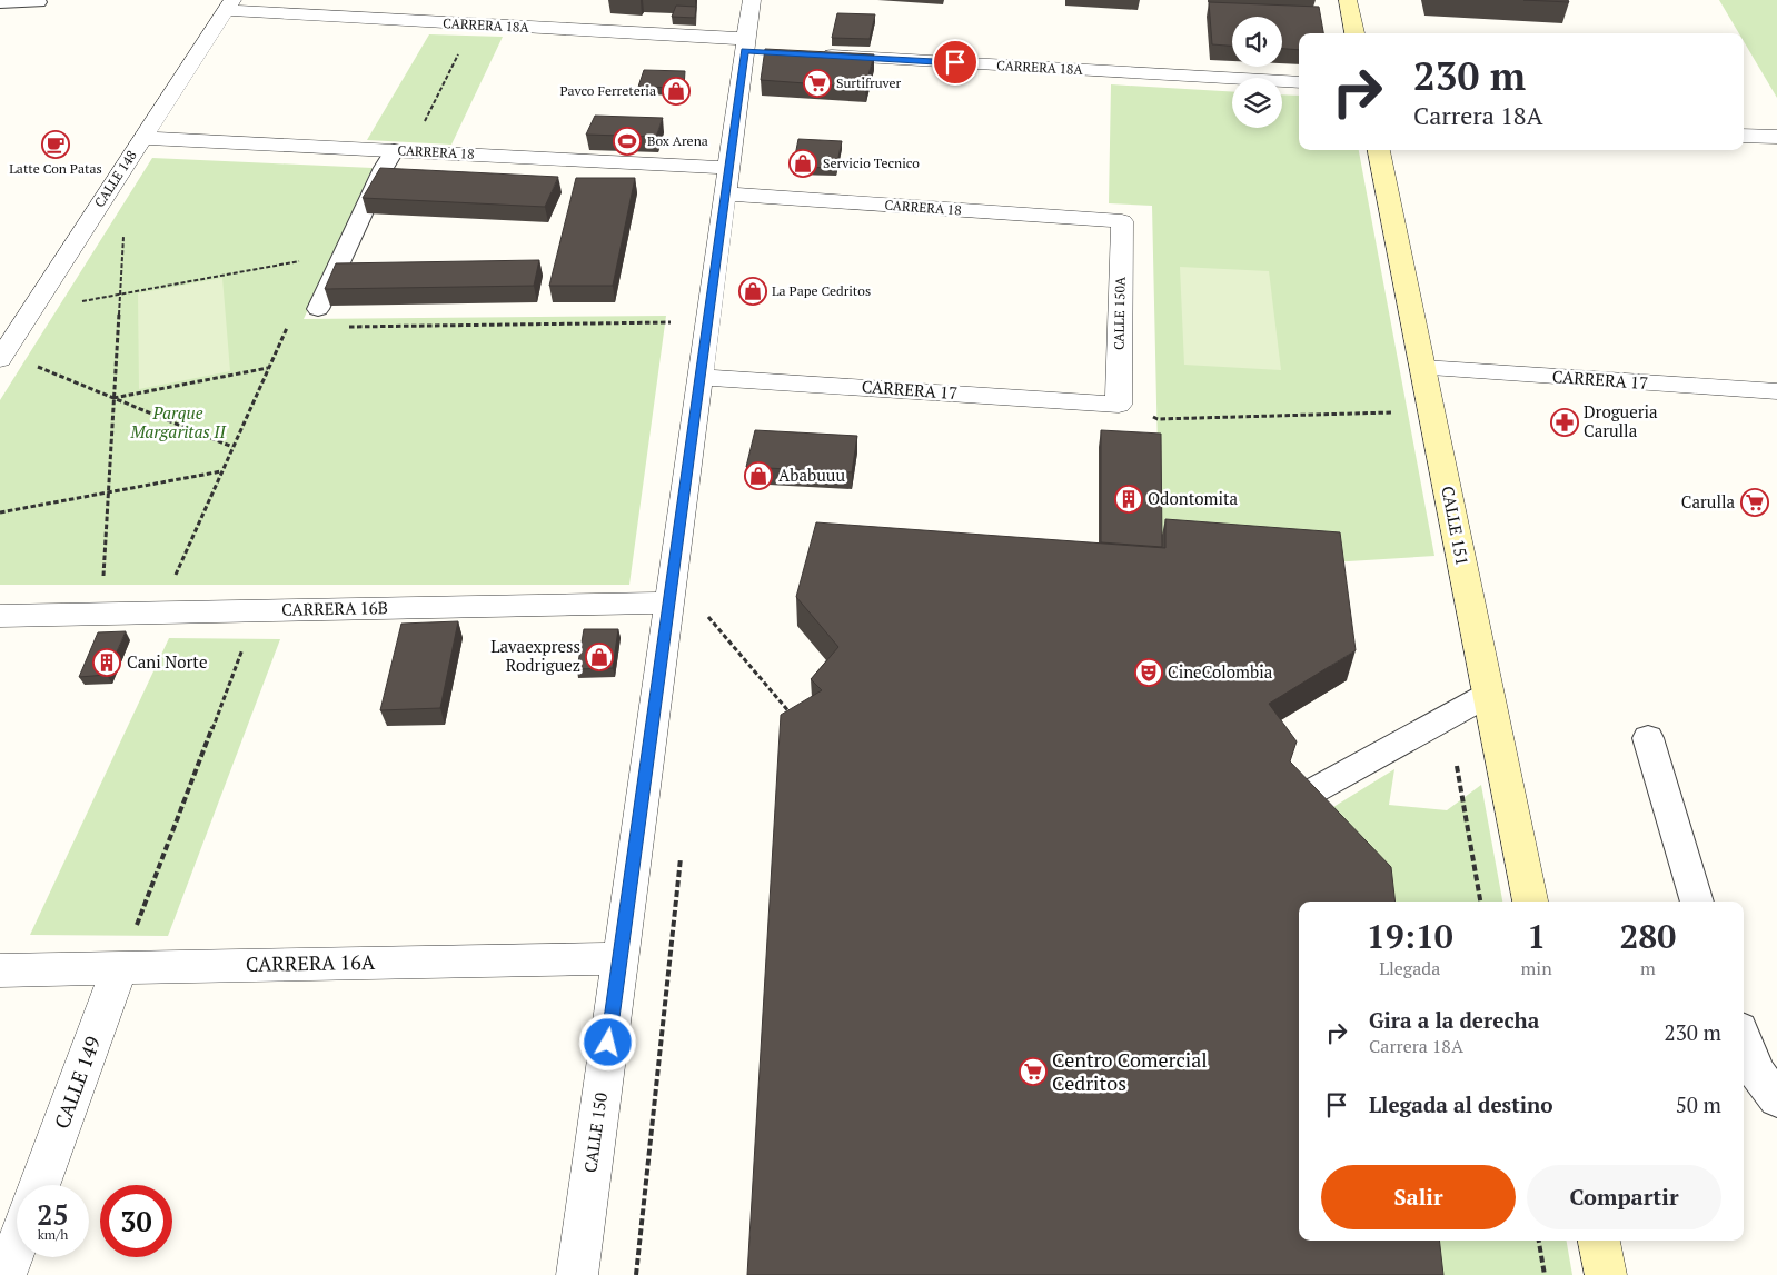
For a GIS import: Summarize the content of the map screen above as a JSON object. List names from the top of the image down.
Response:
{
  "streets": {
    "street": [
      "CARRERA 18A",
      "CARRERA 18",
      "CALLE 148",
      "CALLE 150A",
      "CARRERA 17",
      "CALLE 151",
      "CARRERA 16B",
      "CARRERA 16A",
      "CALLE 149",
      "CALLE 150"
    ]
  },
  "crossings": [
    ["CARRERA 18A", "CALLE 148"],
    ["CARRERA 18A", "CALLE 150"],
    ["CARRERA 18", "CALLE 148"],
    ["CARRERA 18", "CALLE 150A"],
    ["CARRERA 18", "CALLE 150"],
    ["CALLE 150A", "CARRERA 17"],
    ["CARRERA 17", "CALLE 151"],
    ["CARRERA 17", "CALLE 150"],
    ["CARRERA 16B", "CALLE 150"],
    ["CARRERA 16A", "CALLE 149"],
    ["CARRERA 16A", "CALLE 150"]
  ],
  "parks": ["Parque Margaritas II"],
  "places": {
    "supermarket": ["Surtifruver", "Carulla", "Centro Comercial Cedritos"],
    "shop": [
      "Pavco Ferreteria",
      "Servicio Tecnico",
      "La Pape Cedritos",
      "Ababuuu",
      "Lavaexpress Rodriguez"
    ],
    "sports": ["Box Arena"],
    "cafe": ["Latte Con Patas"],
    "pharmacy": ["Drogueria Carulla"],
    "building": ["Odontomita", "Cani Norte"],
    "theatre": ["CineColombia"]
  },
  "page": {
    "turn": ["230 m", "Carrera 18A"],
    "eta": [
      "19:10",
      "Llegada",
      "1",
      "min",
      "280",
      "m"
    ],
    "list": [
      {
        "name": "Gira a la derecha",
        "note": "Carrera 18A",
        "value": "230 m"
      },
      {
        "name": "Llegada al destino",
        "value": "50 m"
      }
    ],
    "buttons": ["Salir", "Compartir"],
    "speed": "25 km/h",
    "limit": "30"
  }
}
